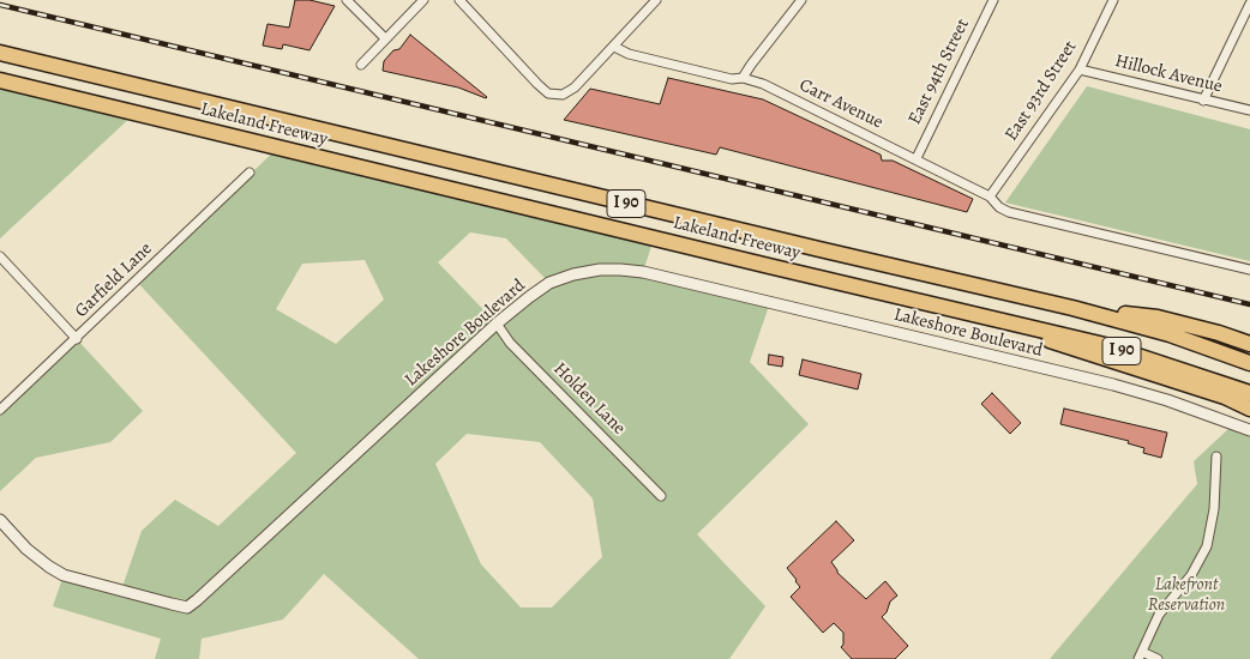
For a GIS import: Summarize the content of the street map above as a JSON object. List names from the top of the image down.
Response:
{
  "streets": {
    "highway": ["Lakeland Freeway", "I 90"],
    "street": [
      "East 94th Street",
      "Hillock Avenue",
      "East 93rd Street",
      "Carr Avenue",
      "Garfield Lane",
      "Lakeshore Boulevard",
      "Holden Lane"
    ]
  },
  "crossings": [
    ["East 94th Street", "Carr Avenue"],
    ["Hillock Avenue", "East 93rd Street"],
    ["East 93rd Street", "Carr Avenue"],
    ["Lakeshore Boulevard", "Holden Lane"]
  ],
  "parks": ["Lakefront Reservation"]
}
